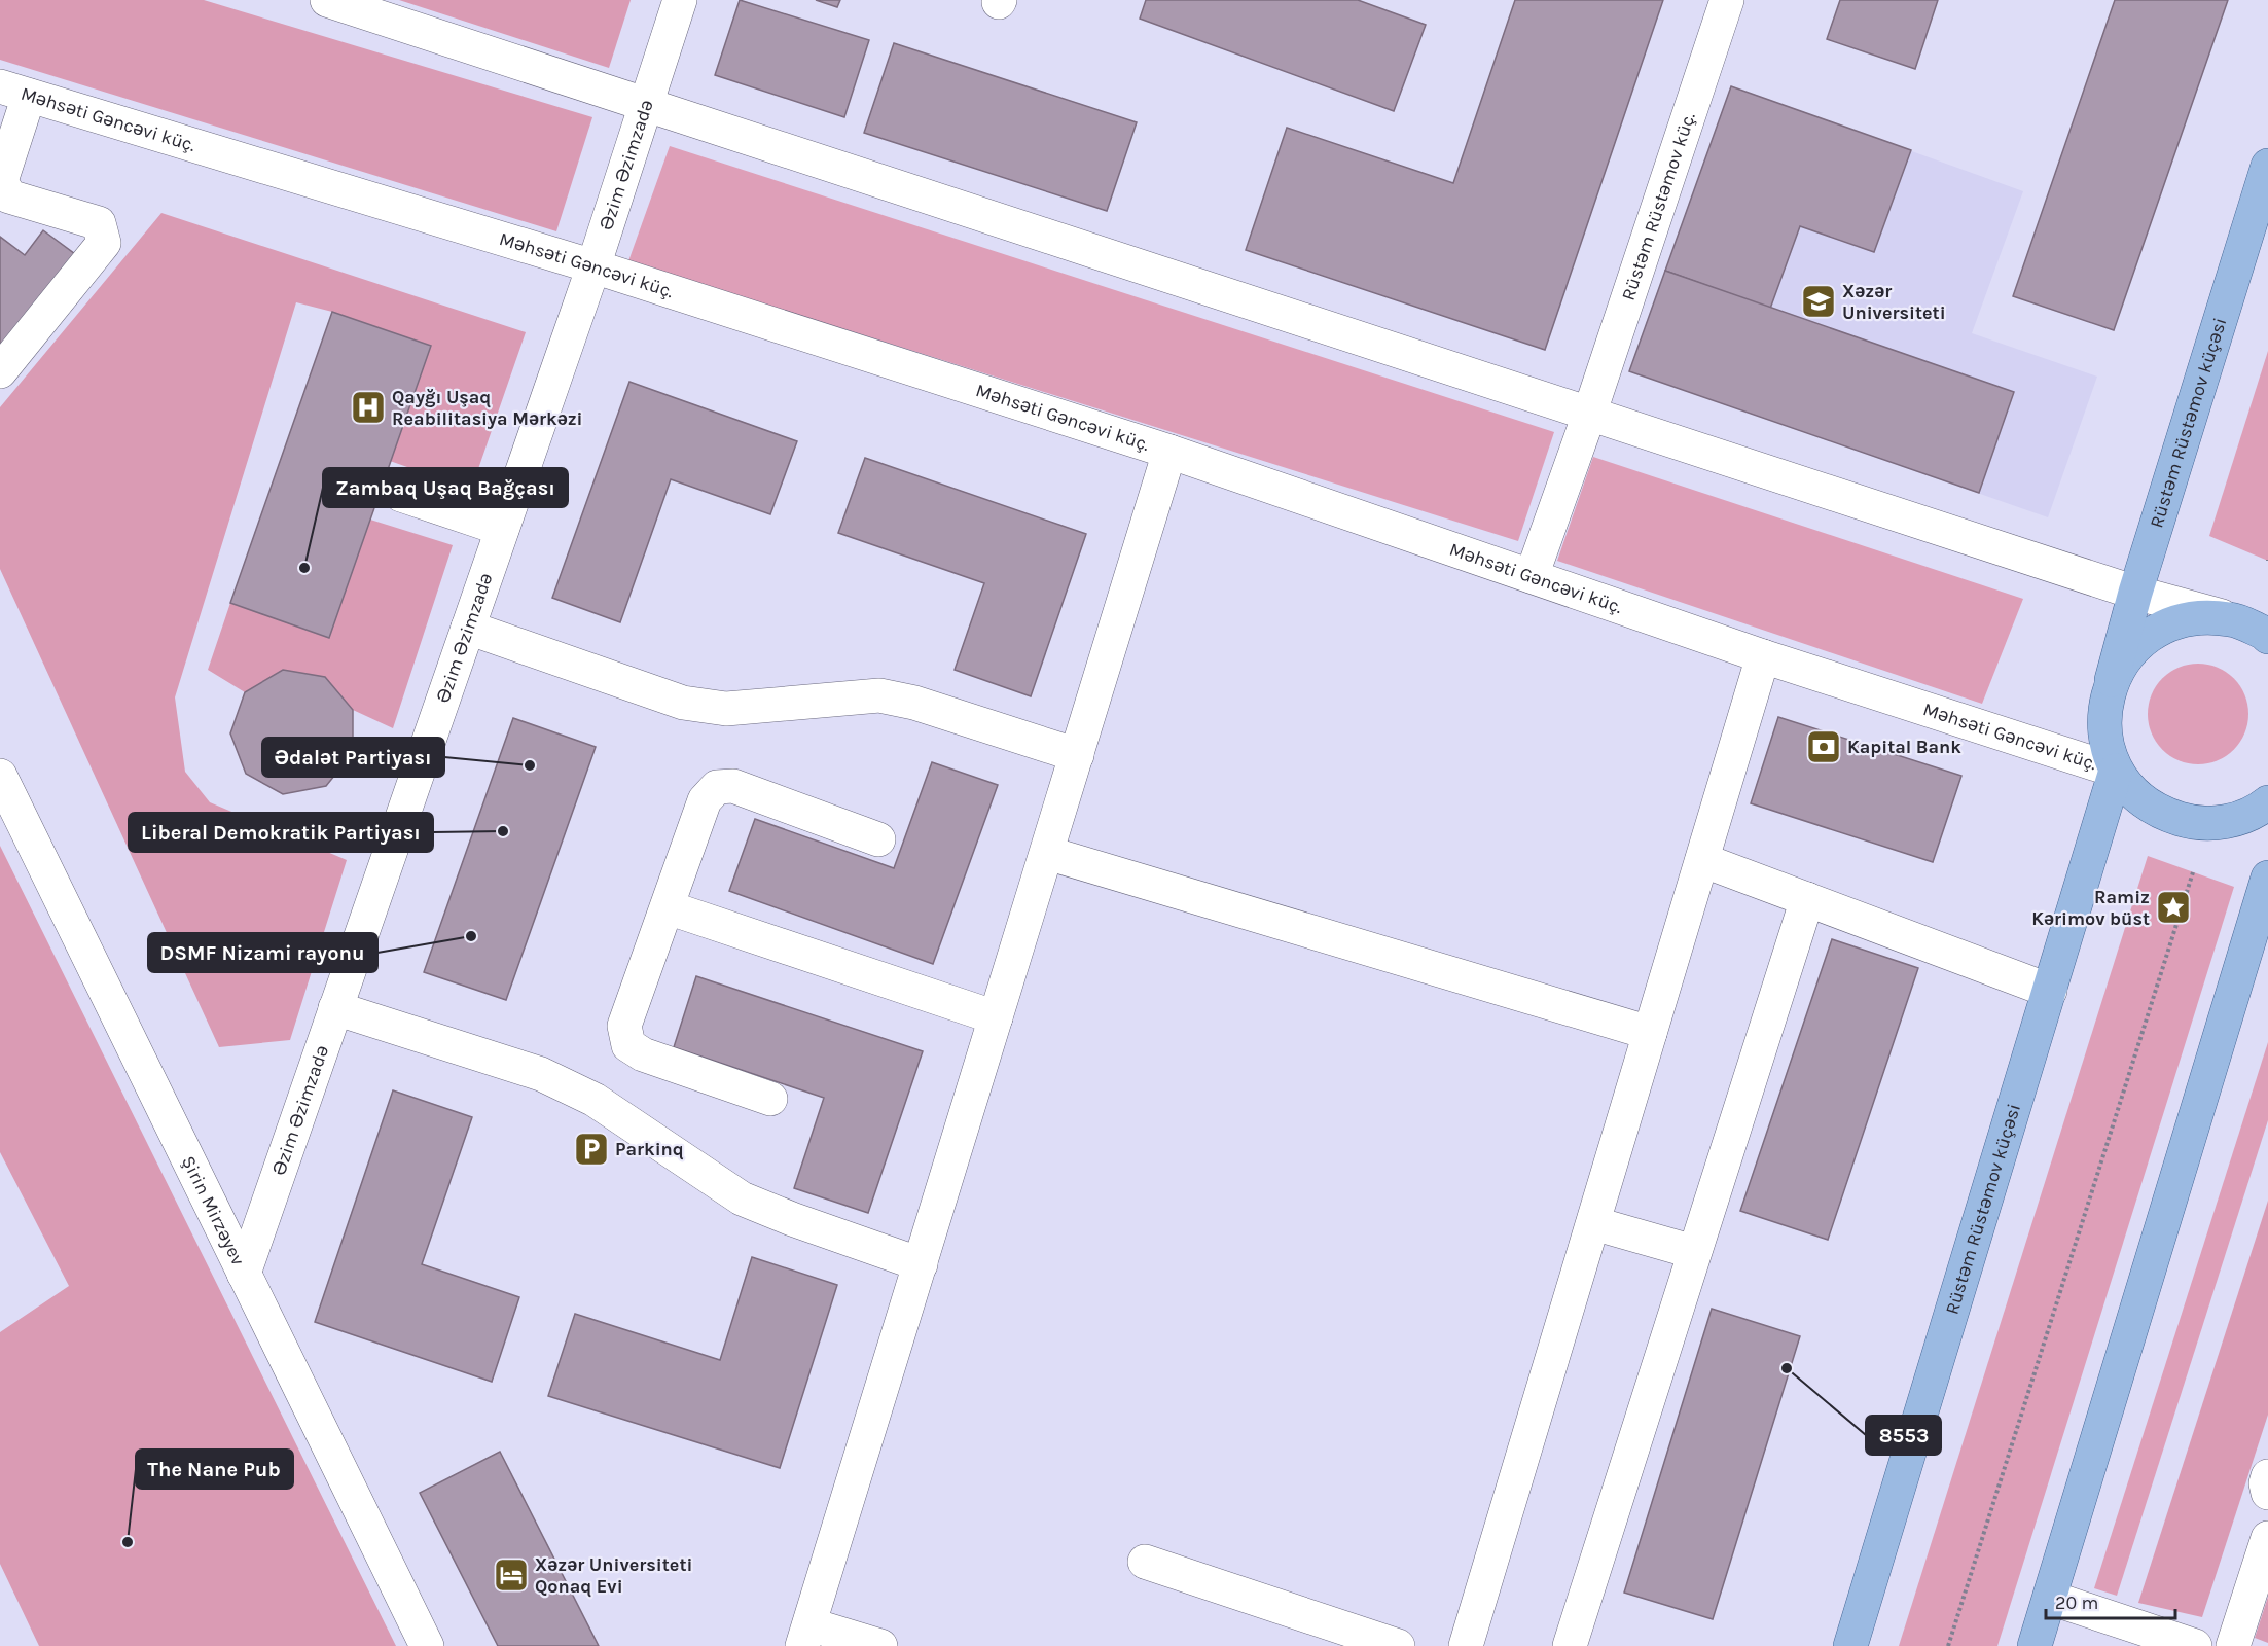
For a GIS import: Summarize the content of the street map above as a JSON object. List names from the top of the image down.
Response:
{
  "streets": {
    "main road": ["Rüstəm Rüstəmov küçəsi"],
    "street": [
      "Məhsəti Gəncəvi küç.",
      "Əzim Əzimzadə",
      "Rüstəm Rüstəmov küç.",
      "Şirin Mirzəyev"
    ]
  },
  "crossings": [
    ["Məhsəti Gəncəvi küç.", "Əzim Əzimzadə"],
    ["Məhsəti Gəncəvi küç.", "Rüstəm Rüstəmov küç."],
    ["Məhsəti Gəncəvi küç.", "Rüstəm Rüstəmov küçəsi"],
    ["Əzim Əzimzadə", "Şirin Mirzəyev"]
  ],
  "places": {
    "school or university": ["Xəzər Universiteti"],
    "hospital": ["Qayğı Uşaq Reabilitasiya Mərkəzi"],
    "other": [
      "Zambaq Uşaq Bağçası",
      "Ədalət Partiyası",
      "Liberal Demokratik Partiyası",
      "DSMF Nizami rayonu",
      "8553",
      "The Nane Pub"
    ],
    "bank": ["Kapital Bank"],
    "place": ["Ramiz Kərimov büst"],
    "parking": ["Parkinq"],
    "hotel": ["Xəzər Universiteti Qonaq Evi"]
  },
  "scale_bar": "20 m"
}
